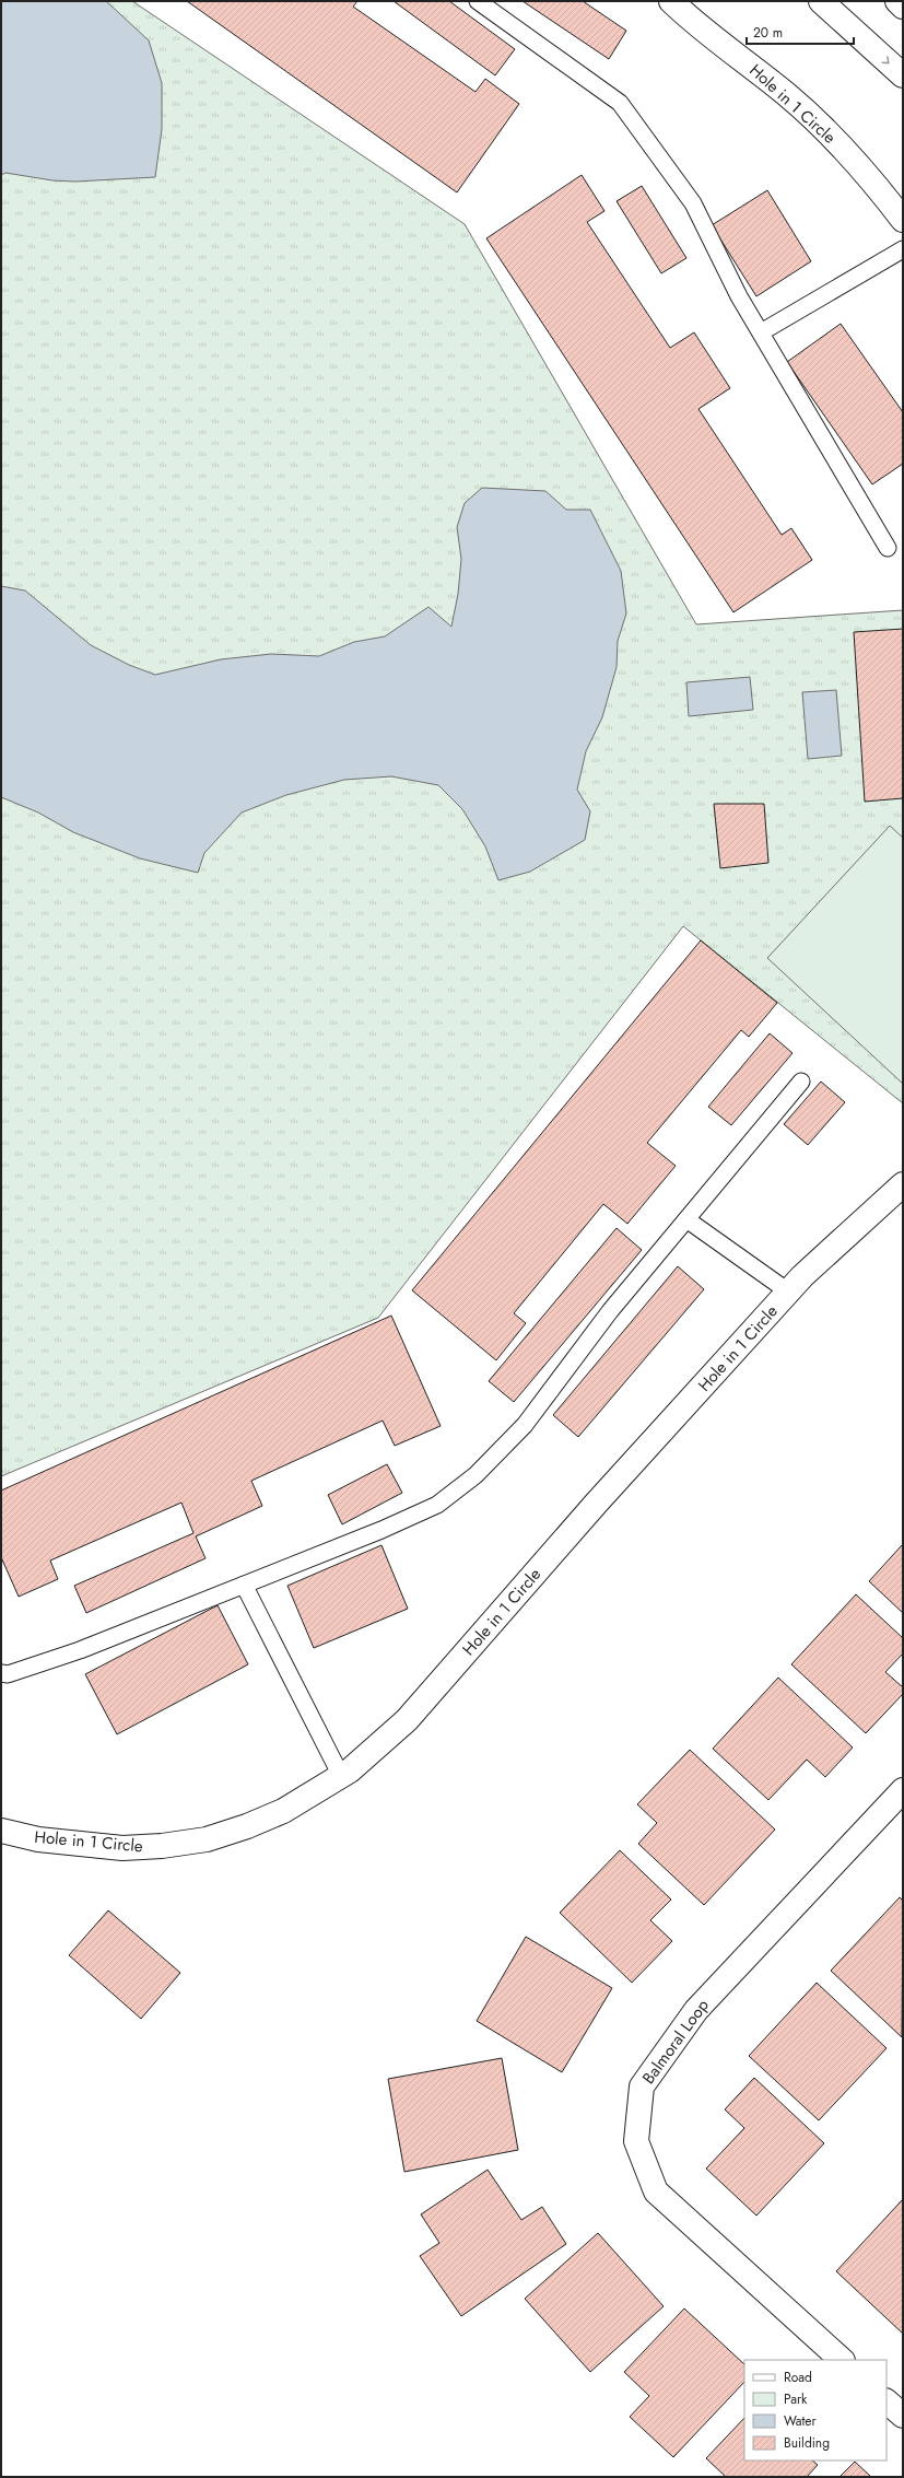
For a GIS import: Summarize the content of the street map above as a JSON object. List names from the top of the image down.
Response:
{
  "streets": {
    "street": ["Hole in 1 Circle", "Balmoral Loop"]
  },
  "legend": [
    "Road",
    "Park",
    "Water",
    "Building"
  ],
  "scale_bar": "20 m"
}
